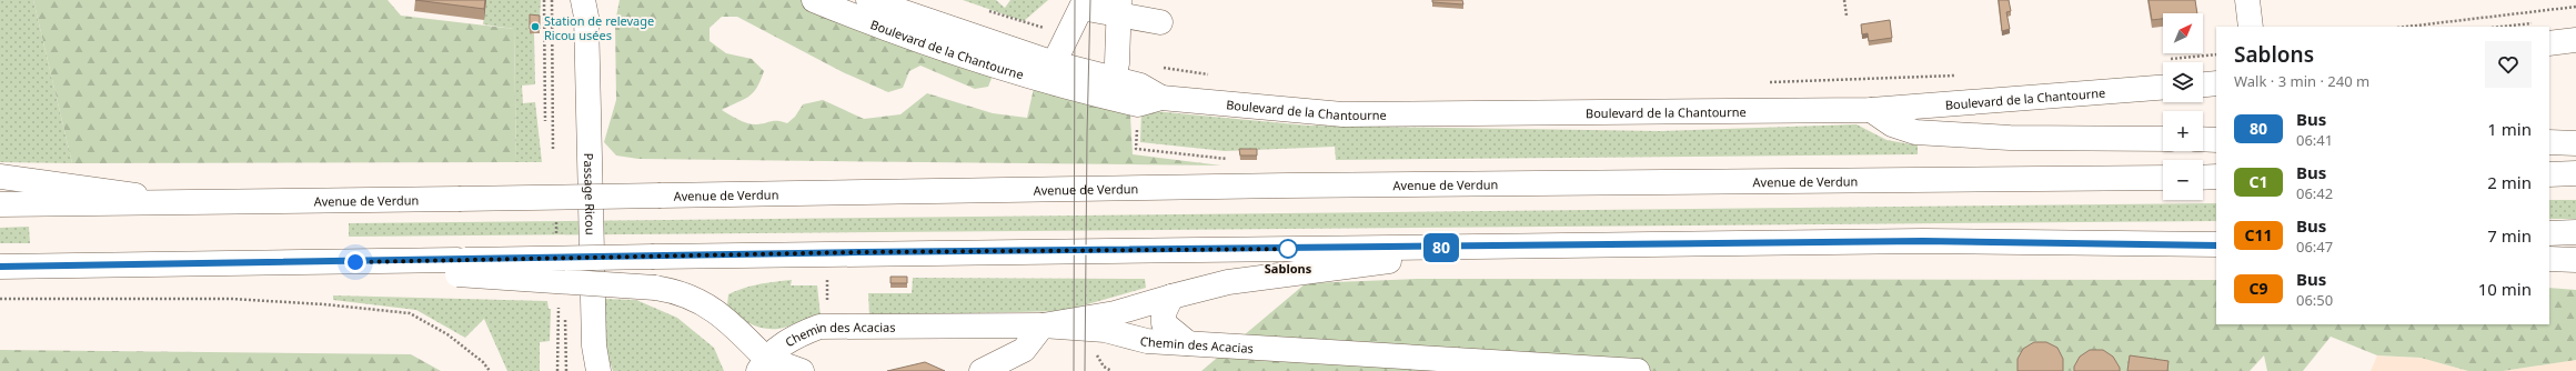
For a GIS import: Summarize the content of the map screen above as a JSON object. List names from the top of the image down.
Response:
{
  "streets": {
    "main road": [
      "Boulevard de la Chantourne",
      "Avenue de Verdun",
      "Passage Ricou",
      "Chemin des Acacias"
    ]
  },
  "places": ["Station de relevage Ricou usées", "Sablons"],
  "lines": ["bus line 80"],
  "north": "top right",
  "page": {
    "on_map": "80",
    "map_buttons": ["+", "−"],
    "heading": ["Sablons", "Walk · 3 min · 240 m"],
    "list": [
      {
        "mark": "80",
        "name": "Bus",
        "note": "06:41",
        "value": "1 min"
      },
      {
        "mark": "C1",
        "name": "Bus",
        "note": "06:42",
        "value": "2 min"
      },
      {
        "mark": "C11",
        "name": "Bus",
        "note": "06:47",
        "value": "7 min"
      },
      {
        "mark": "C9",
        "name": "Bus",
        "note": "06:50",
        "value": "10 min"
      }
    ]
  }
}
